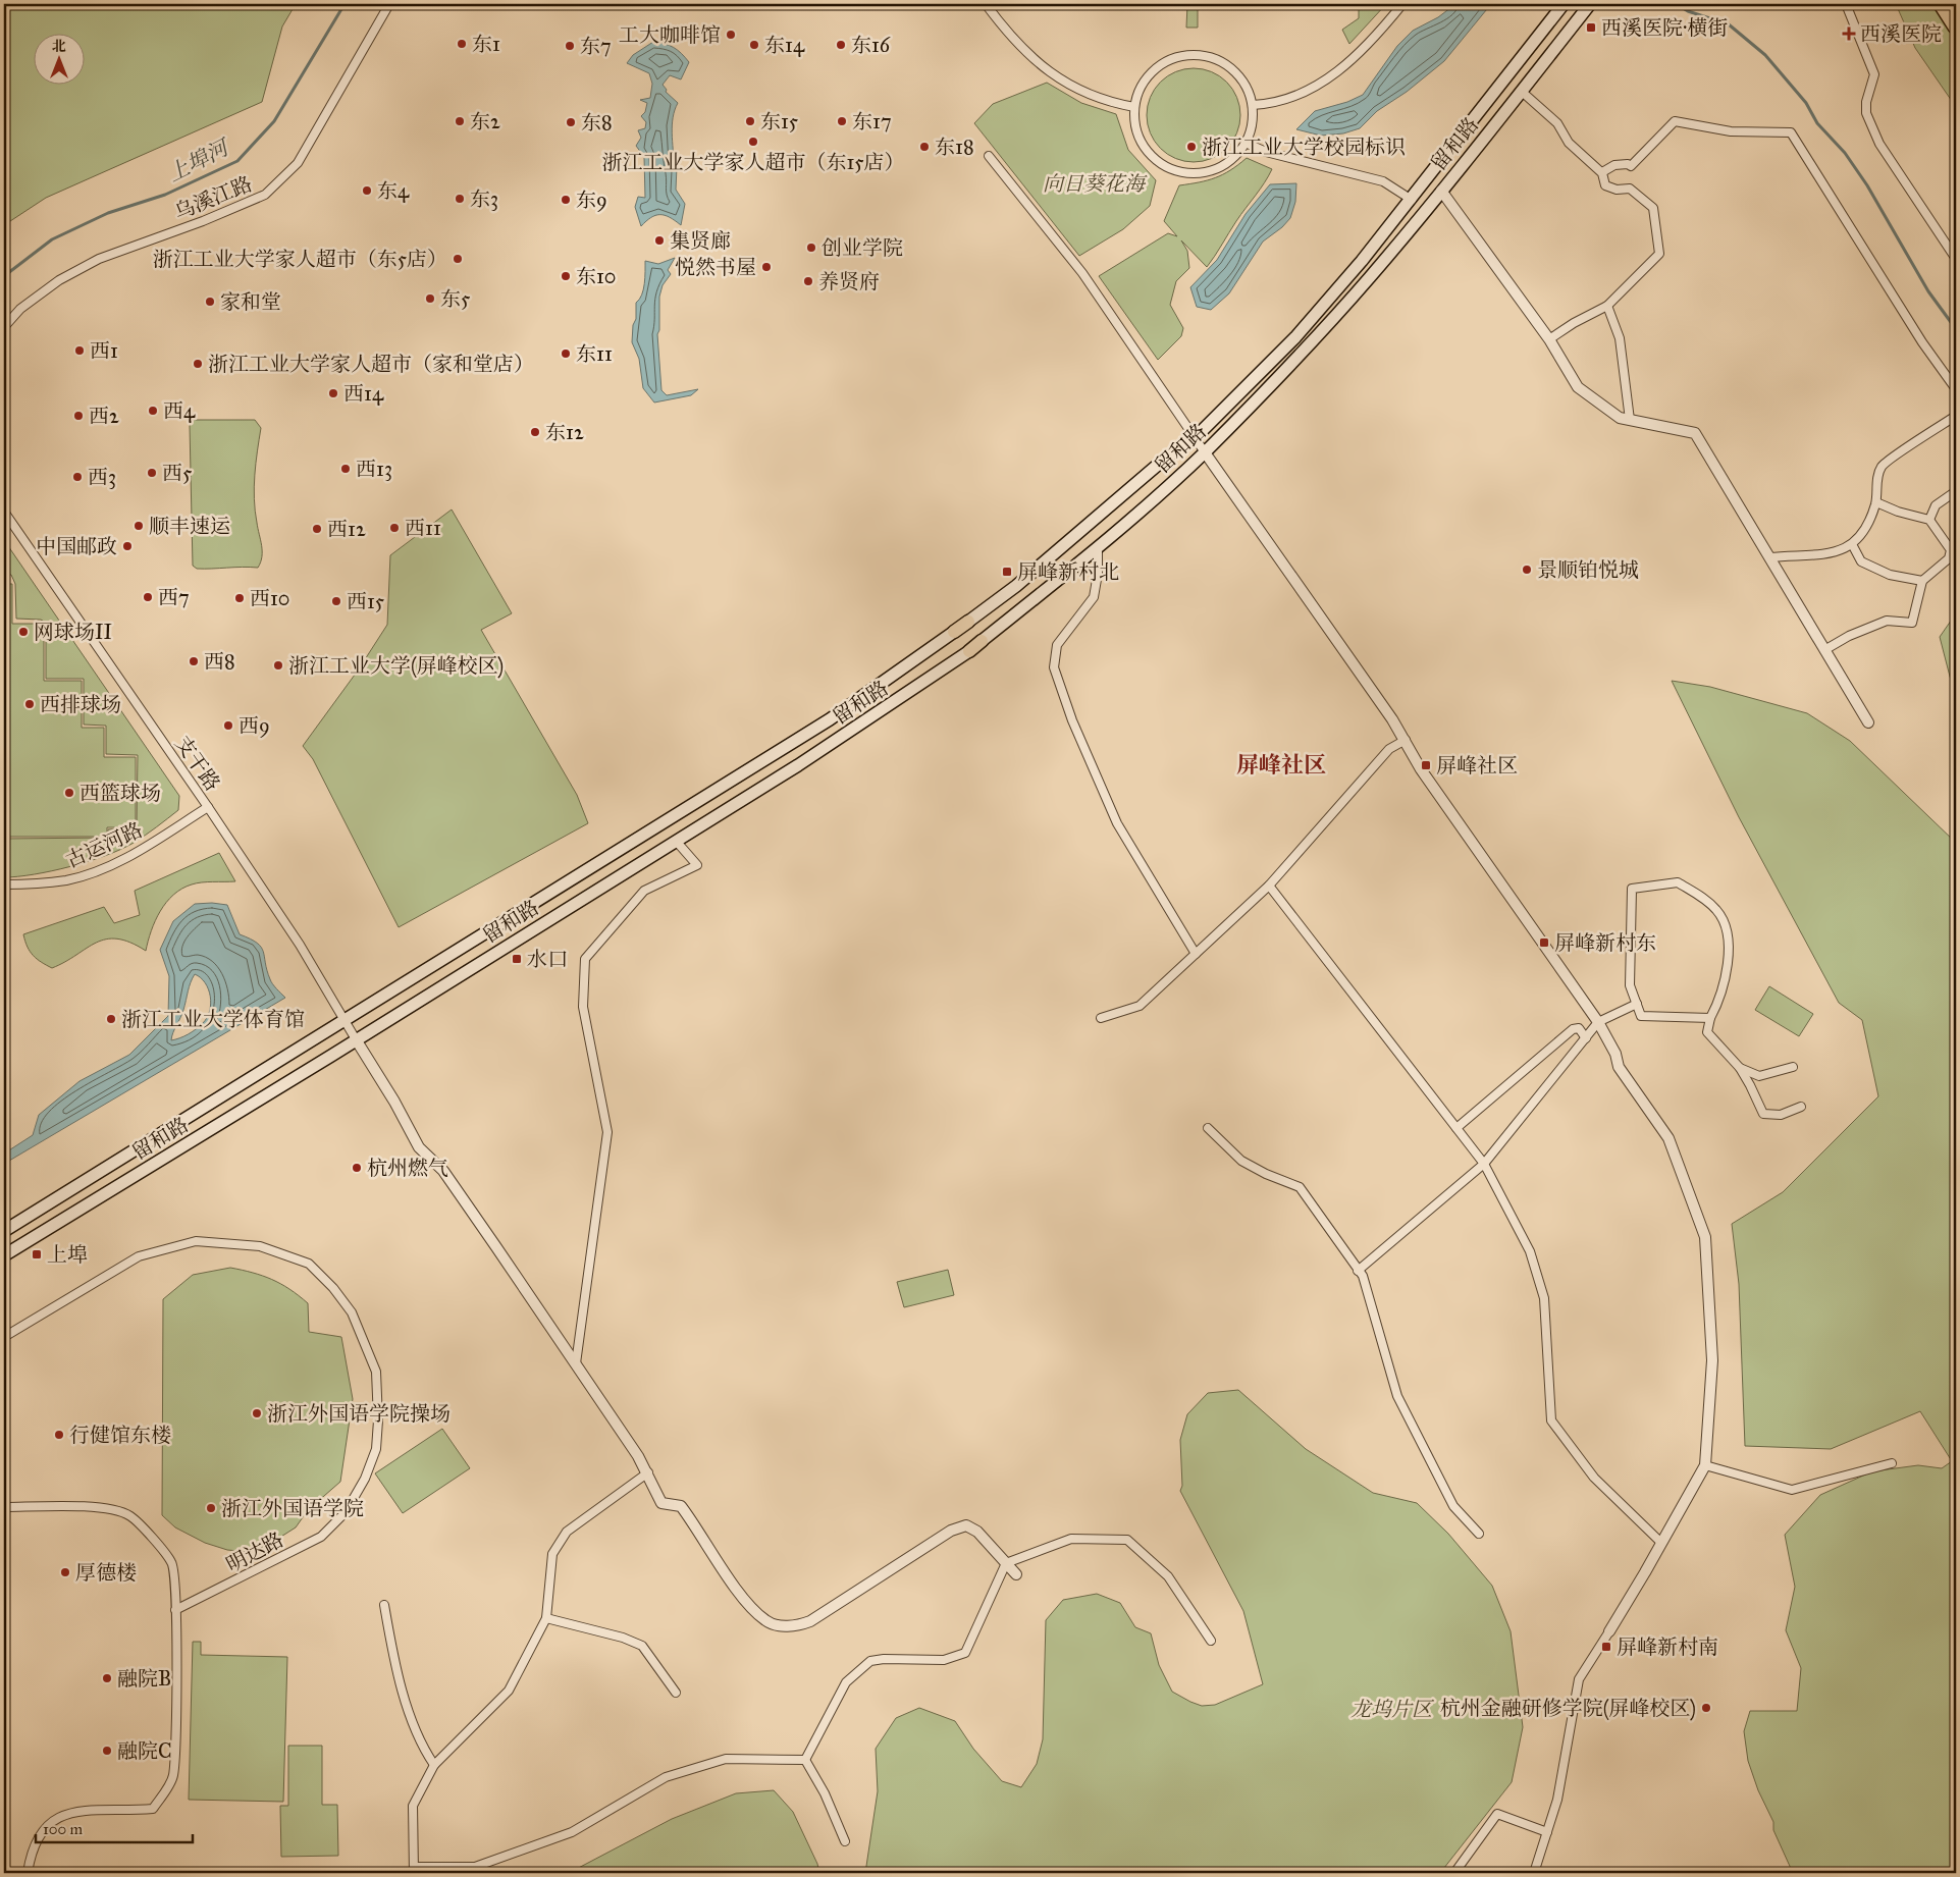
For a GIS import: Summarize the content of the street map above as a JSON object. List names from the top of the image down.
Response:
{
  "streets": {
    "main road": ["留和路"],
    "street": [
      "乌溪江路",
      "支干路",
      "古运河路",
      "明达路"
    ]
  },
  "crossings": [
    ["留和路", "支干路"],
    ["支干路", "古运河路"]
  ],
  "districts": ["屏峰社区"],
  "water": ["上埠河"],
  "parks": ["向日葵花海", "龙坞片区"],
  "places": {
    "transit": [
      "西溪医院·横街",
      "屏峰新村北",
      "屏峰社区",
      "屏峰新村东",
      "水口",
      "上埠",
      "屏峰新村南"
    ],
    "health": ["西溪医院"],
    "other": [
      "工大咖啡馆",
      "东1",
      "东14",
      "东16",
      "东7",
      "东2",
      "东15",
      "东17",
      "东8",
      "浙江工业大学家人超市（东15店）",
      "东18",
      "浙江工业大学校园标识",
      "东4",
      "东3",
      "东9",
      "集贤廊",
      "创业学院",
      "浙江工业大学家人超市（东5店）",
      "悦然书屋",
      "东10",
      "养贤府",
      "东5",
      "家和堂",
      "西1",
      "东11",
      "浙江工业大学家人超市（家和堂店）",
      "西14",
      "西4",
      "西2",
      "东12",
      "西13",
      "西5",
      "西3",
      "顺丰速运",
      "西11",
      "西12",
      "中国邮政",
      "景顺铂悦城",
      "西7",
      "西10",
      "西15",
      "网球场II",
      "西8",
      "浙江工业大学(屏峰校区)",
      "西排球场",
      "西9",
      "西篮球场",
      "浙江工业大学体育馆",
      "杭州燃气",
      "浙江外国语学院操场",
      "行健馆东楼",
      "浙江外国语学院",
      "厚德楼",
      "融院B",
      "杭州金融研修学院(屏峰校区)",
      "融院C"
    ]
  },
  "scale_bar": "100 m",
  "north": "top"
}
